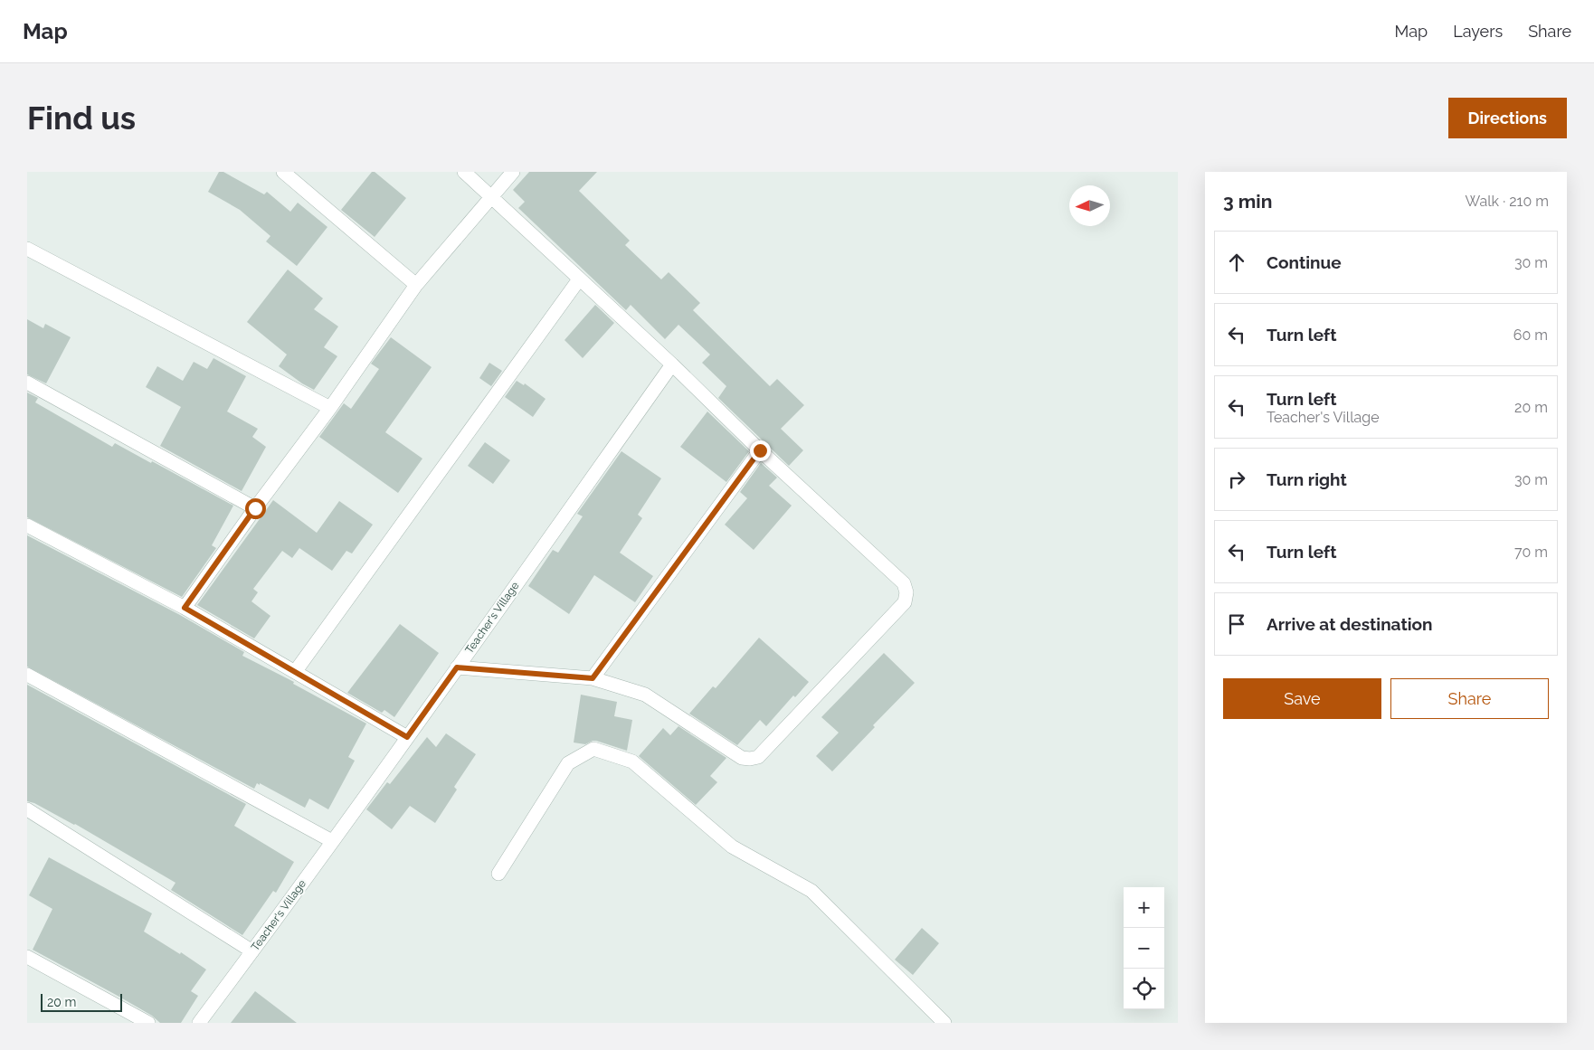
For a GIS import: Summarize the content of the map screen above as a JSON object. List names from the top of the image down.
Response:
{
  "streets": {
    "street": ["Teacher's Village"]
  },
  "scale_bar": "20 m",
  "north": "left",
  "page": {
    "header": "Map",
    "nav": ["Map", "Layers", "Share"],
    "buttons": [
      "Directions",
      ["Save", "Share"]
    ],
    "title": "Find us",
    "heading": ["3 min", "Walk · 210 m"],
    "list": [
      ["Continue", "30 m"],
      ["Turn left", "60 m"],
      ["Turn left", "Teacher's Village", "20 m"],
      ["Turn right", "30 m"],
      ["Turn left", "70 m"],
      "Arrive at destination"
    ],
    "map_buttons": ["+", "−"],
    "scale": "20 m"
  }
}
